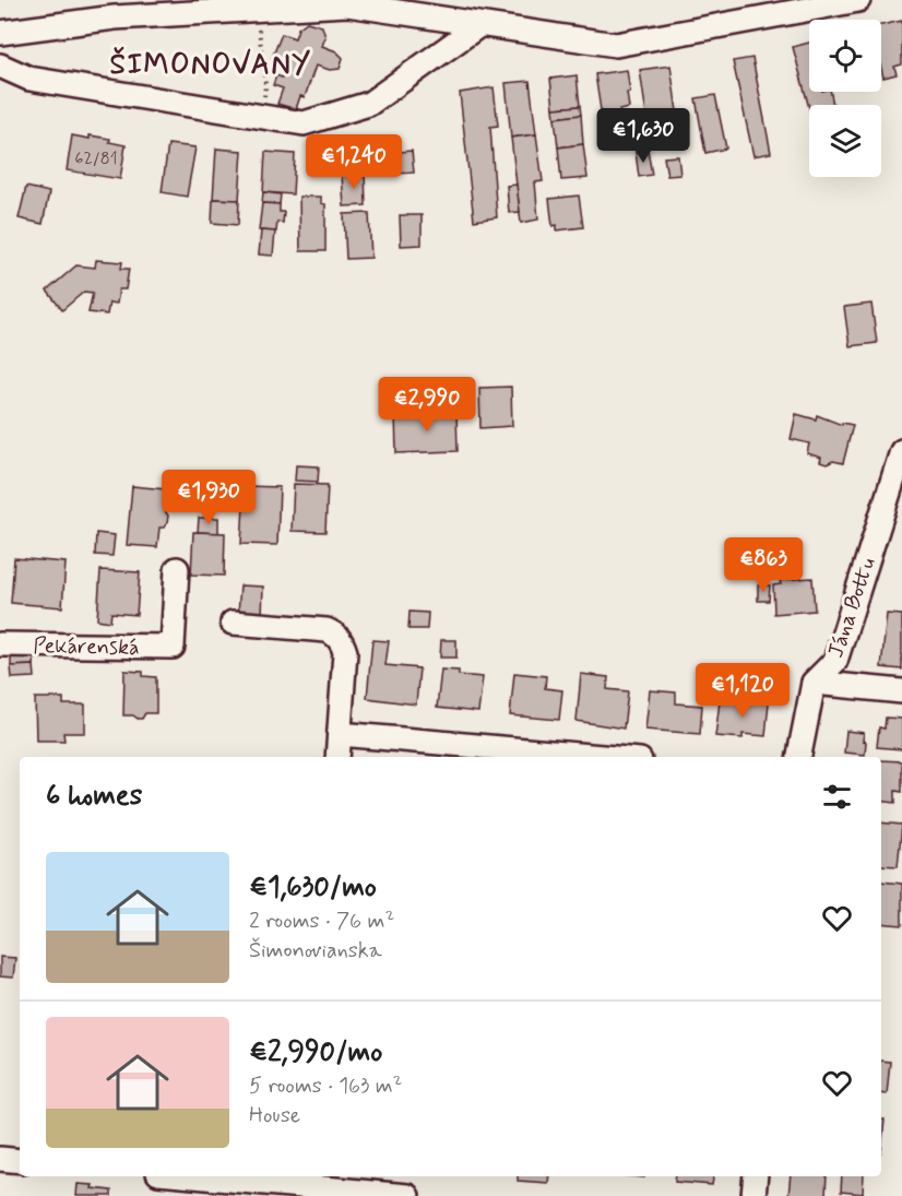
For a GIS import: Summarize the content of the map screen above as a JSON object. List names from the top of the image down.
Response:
{
  "streets": {
    "street": ["Jána Bottu", "Pekárenská"]
  },
  "districts": ["ŠIMONOVANY"],
  "house_numbers": ["62/81"],
  "page": {
    "price": [
      "€1,630",
      "€1,240",
      "€2,990",
      "€1,930",
      "€863",
      "€1,120"
    ],
    "heading": "6 homes",
    "list": [
      {
        "name": "€1,630/mo",
        "note": "2 rooms · 76 m² · Šimonovianska"
      },
      {
        "name": "€2,990/mo",
        "note": "5 rooms · 163 m² · House"
      }
    ]
  }
}
